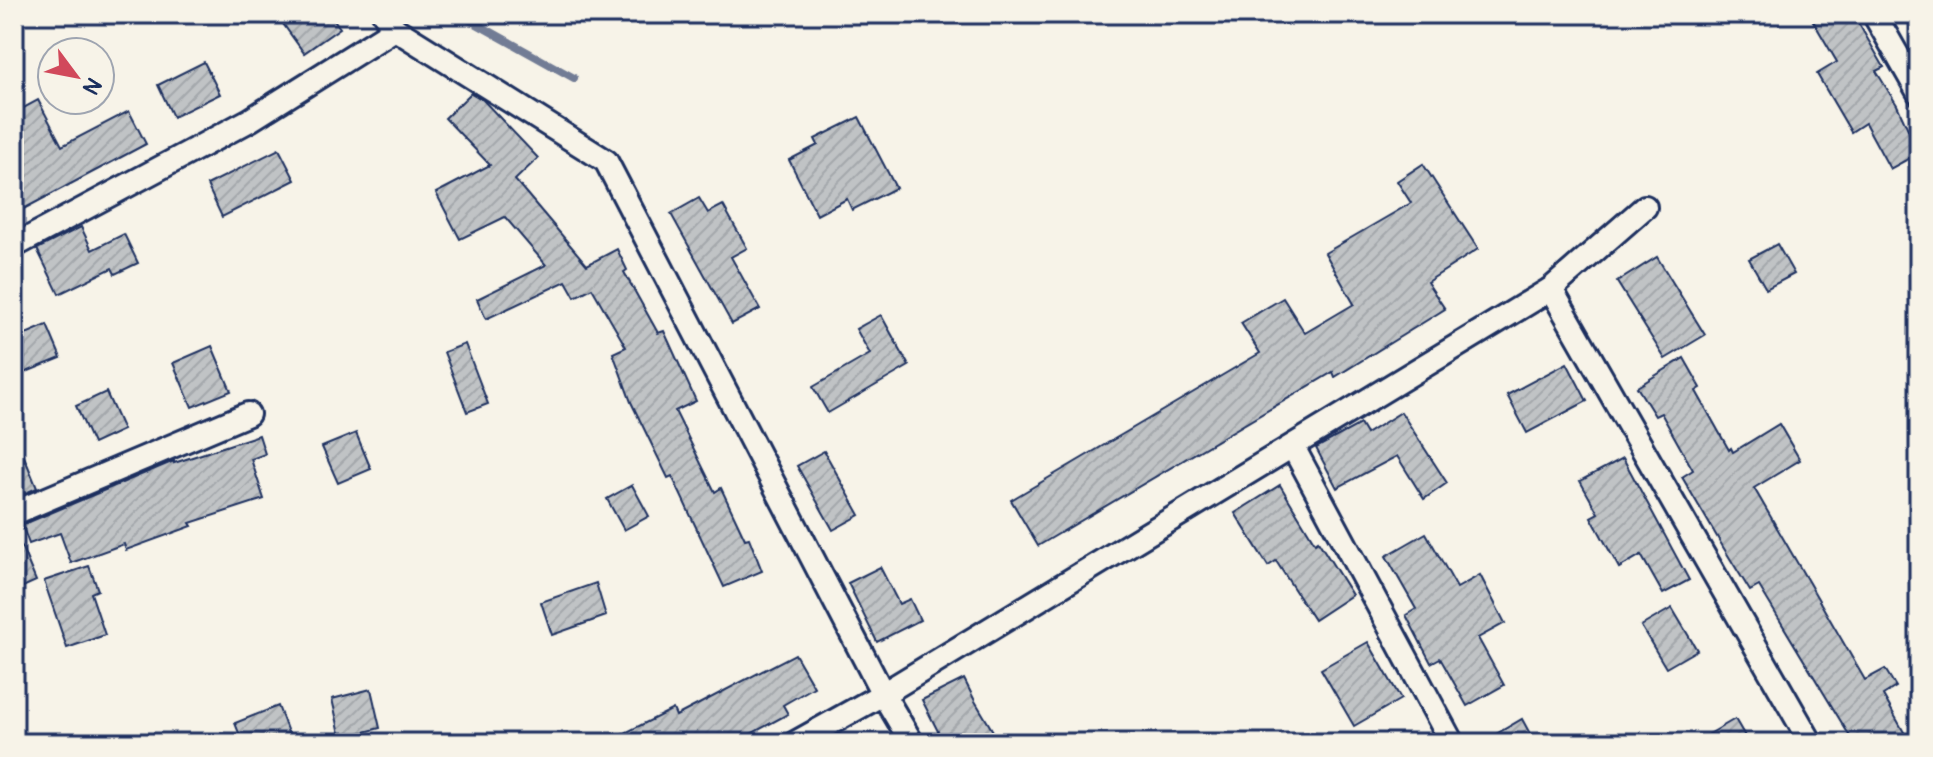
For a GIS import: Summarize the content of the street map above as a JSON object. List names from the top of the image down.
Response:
{
  "north": "bottom right"
}
